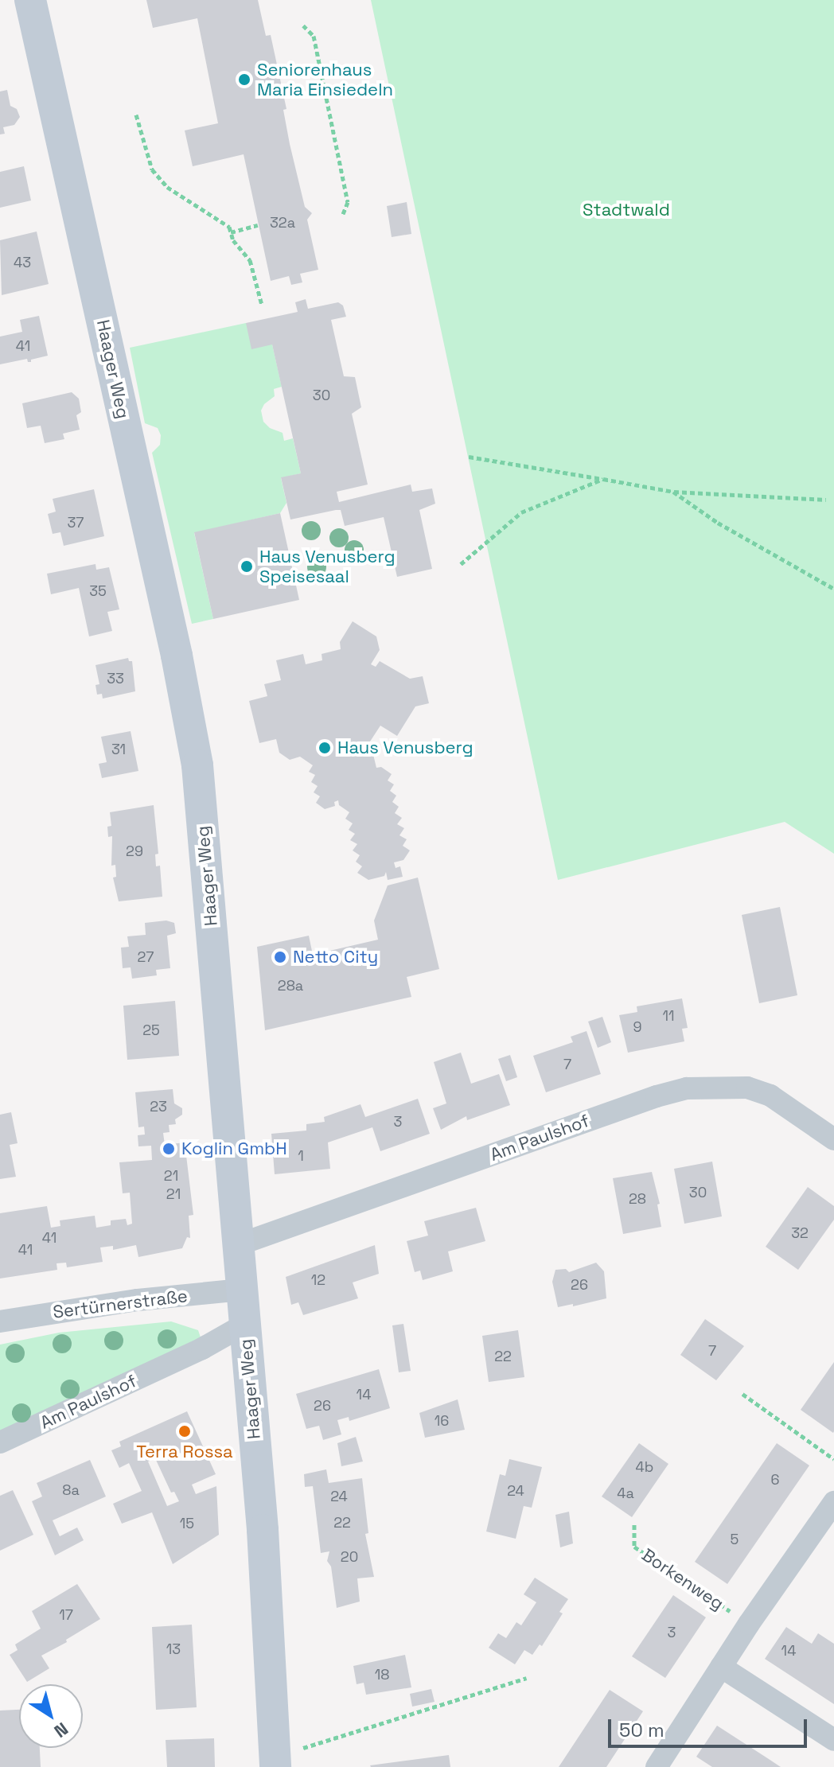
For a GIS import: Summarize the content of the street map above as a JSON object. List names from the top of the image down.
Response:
{
  "streets": {
    "street": ["Haager Weg", "Am Paulshof", "Sertürnerstraße"],
    "path": ["Borkenweg"]
  },
  "crossings": [
    ["Haager Weg", "Am Paulshof"],
    ["Haager Weg", "Sertürnerstraße"]
  ],
  "parks": ["Stadtwald"],
  "places": [
    "Seniorenhaus Maria Einsiedeln",
    "Haus Venusberg Speisesaal",
    "Haus Venusberg",
    "Netto City",
    "Koglin GmbH",
    "Terra Rossa"
  ],
  "house_numbers": [
    "32a",
    "43",
    "41",
    "30",
    "37",
    "35",
    "33",
    "31",
    "29",
    "27",
    "28a",
    "11",
    "9",
    "25",
    "7",
    "23",
    "3",
    "1",
    "21",
    "30",
    "21",
    "28",
    "32",
    "41",
    "41",
    "12",
    "26",
    "7",
    "22",
    "14",
    "26",
    "16",
    "4b",
    "6",
    "8a",
    "24",
    "4a",
    "24",
    "22",
    "15",
    "5",
    "20",
    "17",
    "3",
    "13",
    "14",
    "18"
  ],
  "scale_bar": "50 m",
  "north": "bottom right"
}
